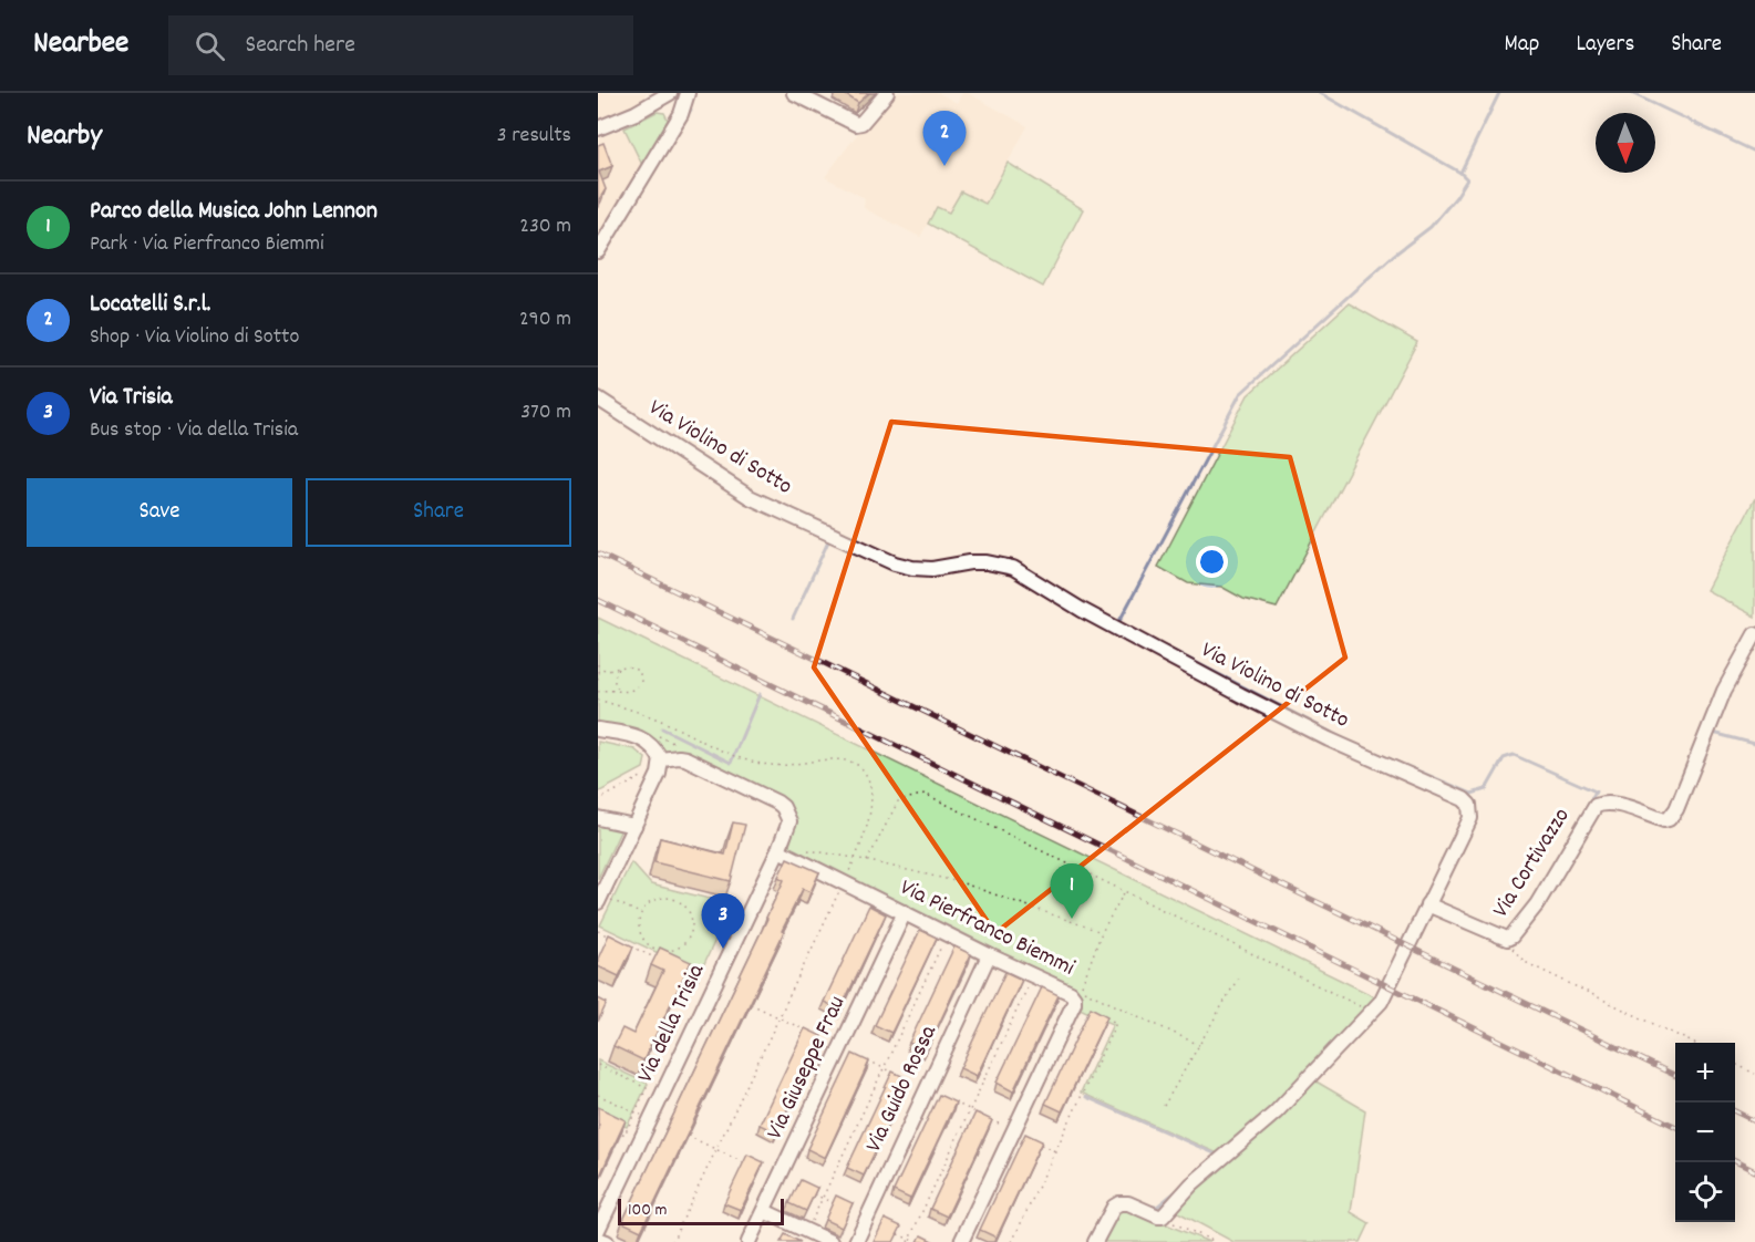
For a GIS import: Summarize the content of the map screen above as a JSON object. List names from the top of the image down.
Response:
{
  "streets": {
    "street": [
      "Via Violino di Sotto",
      "Via Cortivazzo",
      "Via Pierfranco Biemmi",
      "Via della Trisia",
      "Via Giuseppe Frau",
      "Via Guido Rossa"
    ]
  },
  "crossings": [
    ["Via Violino di Sotto", "Via Cortivazzo"],
    ["Via Pierfranco Biemmi", "Via della Trisia"],
    ["Via Pierfranco Biemmi", "Via Giuseppe Frau"],
    ["Via Pierfranco Biemmi", "Via Guido Rossa"]
  ],
  "scale_bar": "100 m",
  "north": "bottom",
  "page": {
    "header": "Nearbee",
    "search": "Search here",
    "nav": ["Map", "Layers", "Share"],
    "heading": ["Nearby", "3 results"],
    "pins": ["2", "1", "3"],
    "list": [
      {
        "mark": "1",
        "name": "Parco della Musica John Lennon",
        "note": "Park · Via Pierfranco Biemmi",
        "value": "230 m"
      },
      {
        "mark": "2",
        "name": "Locatelli S.r.l.",
        "note": "Shop · Via Violino di Sotto",
        "value": "290 m"
      },
      {
        "mark": "3",
        "name": "Via Trisia",
        "note": "Bus stop · Via della Trisia",
        "value": "370 m"
      }
    ],
    "buttons": ["Save", "Share"],
    "map_buttons": ["+", "−"],
    "scale": "100 m"
  }
}
